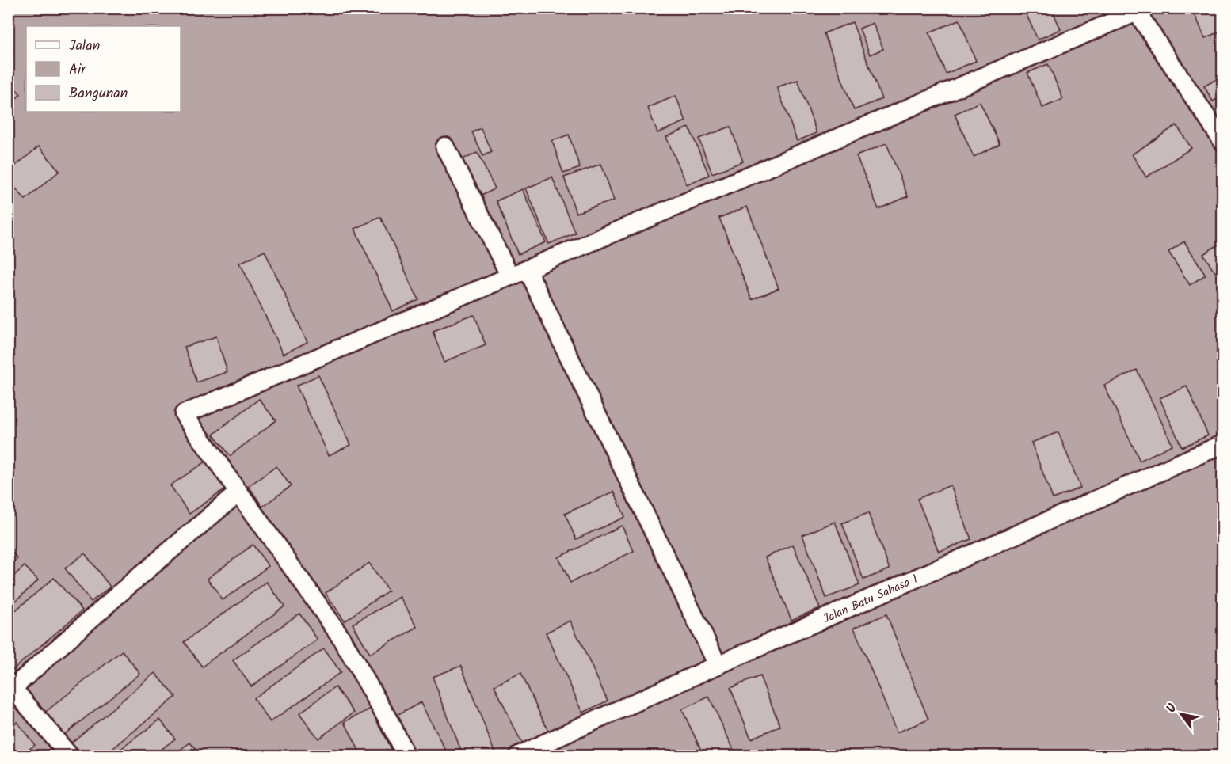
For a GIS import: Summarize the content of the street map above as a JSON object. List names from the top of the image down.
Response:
{
  "streets": {
    "street": ["Jalan Batu Sahasa 1"]
  },
  "legend": ["Jalan", "Air", "Bangunan"],
  "north": "top left"
}
